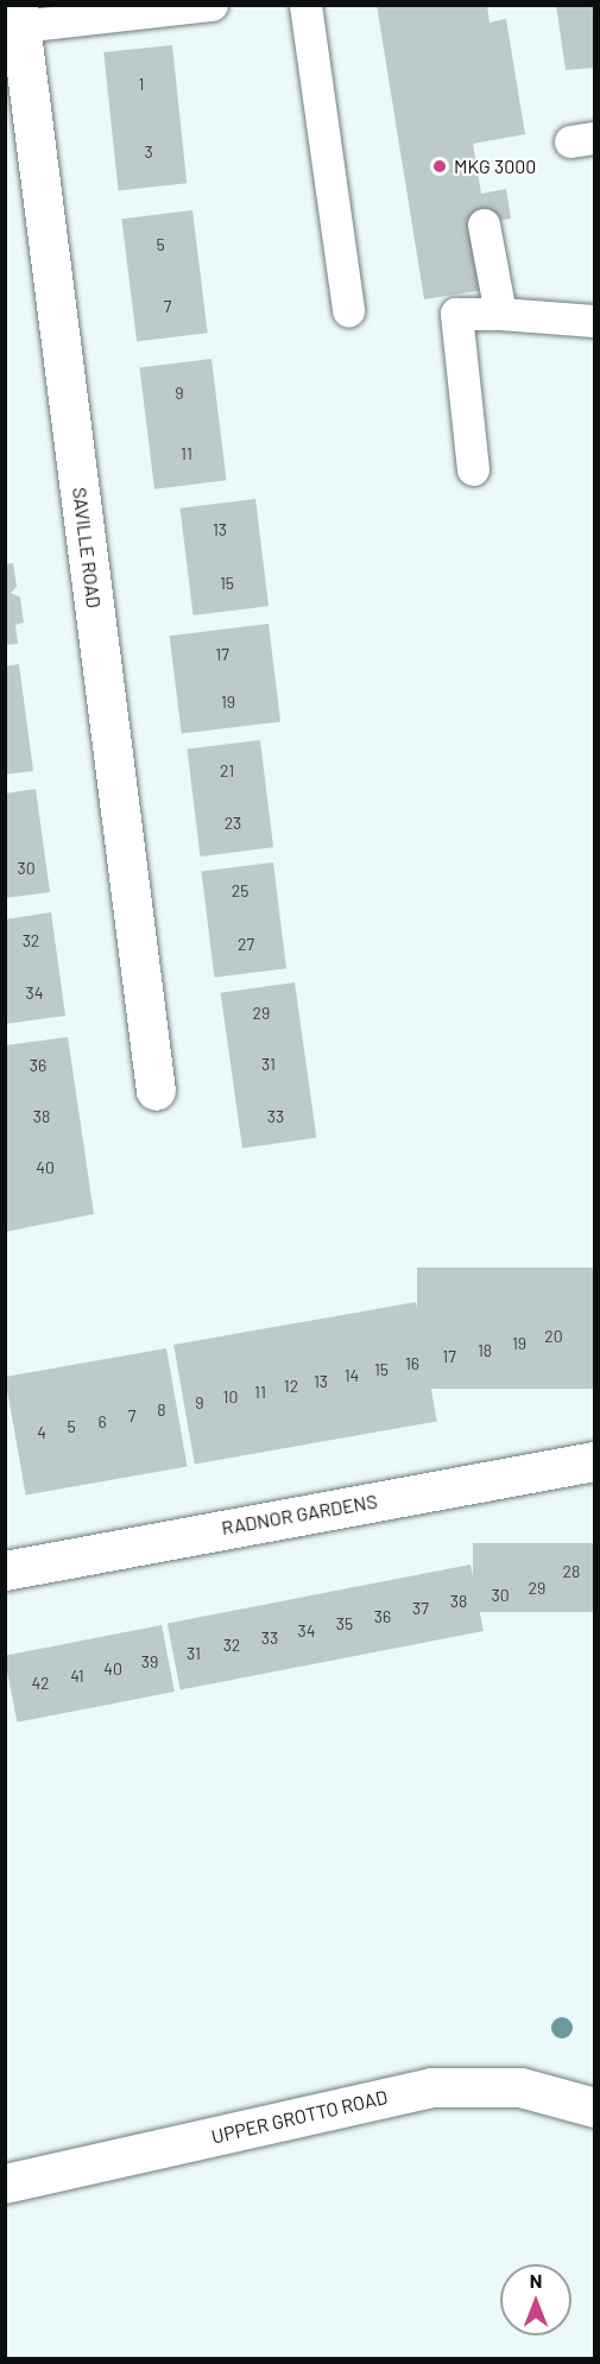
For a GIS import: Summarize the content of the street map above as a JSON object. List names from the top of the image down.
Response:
{
  "streets": {
    "street": ["SAVILLE ROAD", "RADNOR GARDENS", "UPPER GROTTO ROAD"]
  },
  "places": ["MKG 3000"],
  "house_numbers": [
    "1",
    "3",
    "5",
    "7",
    "9",
    "11",
    "13",
    "15",
    "17",
    "19",
    "21",
    "23",
    "30",
    "25",
    "32",
    "27",
    "34",
    "29",
    "31",
    "36",
    "38",
    "33",
    "40",
    "20",
    "19",
    "18",
    "17",
    "16",
    "15",
    "14",
    "13",
    "12",
    "11",
    "10",
    "9",
    "8",
    "7",
    "6",
    "5",
    "4",
    "28",
    "29",
    "30",
    "38",
    "37",
    "36",
    "35",
    "34",
    "33",
    "32",
    "31",
    "39",
    "40",
    "41",
    "42"
  ],
  "north": "top"
}
